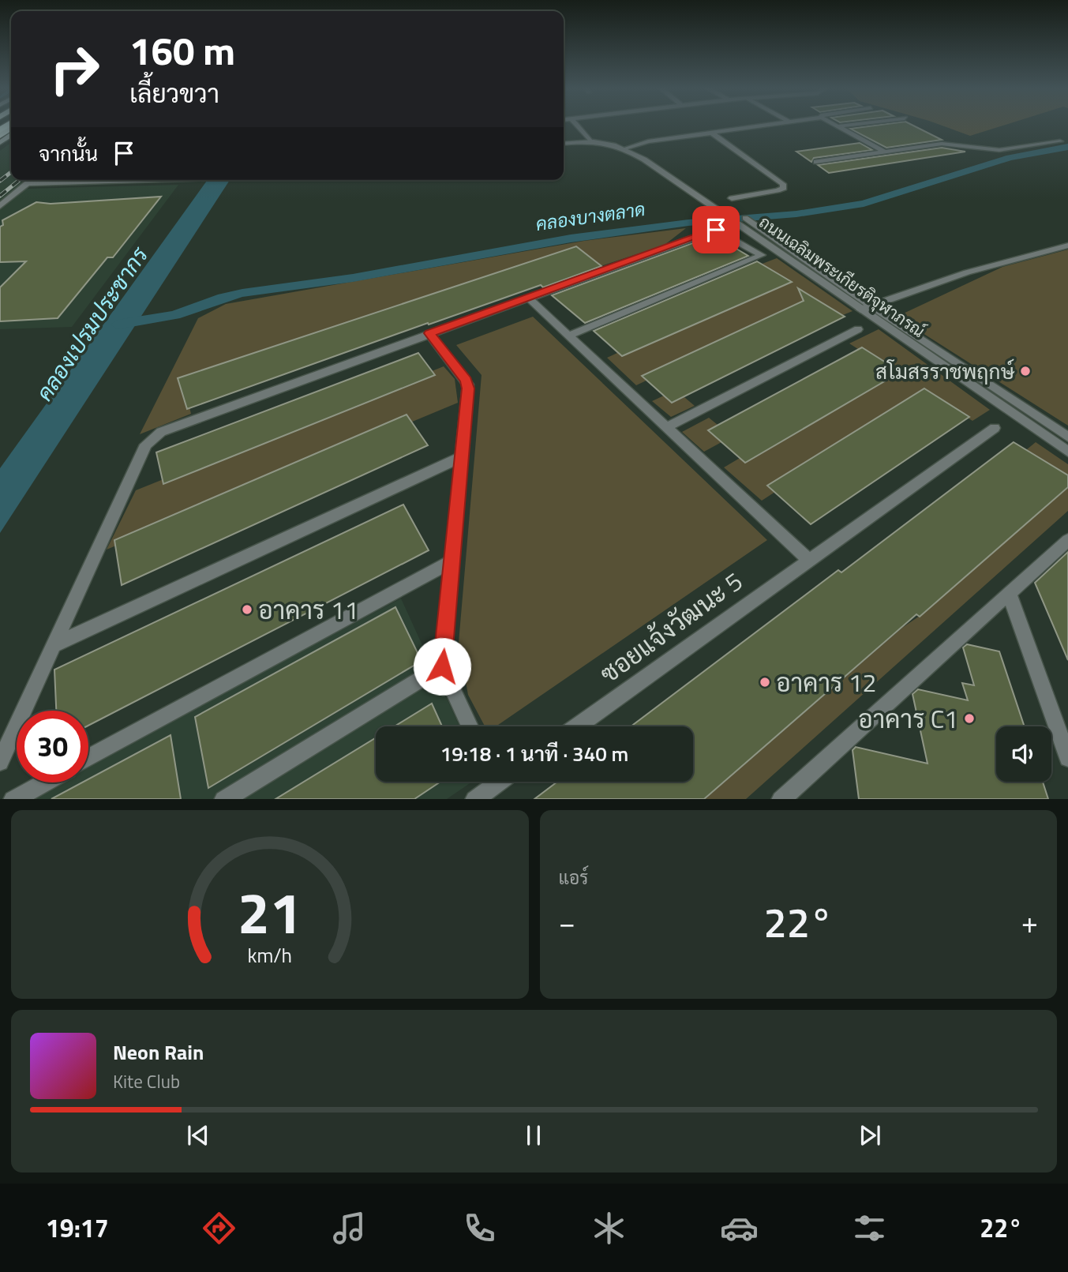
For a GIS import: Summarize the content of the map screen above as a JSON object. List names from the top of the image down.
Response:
{
  "streets": {
    "street": ["ถนนเฉลิมพระเกียรติจุฬาภรณ์", "ซอยแจ้งวัฒนะ 5"]
  },
  "water": ["คลองบางตลาด", "คลองเปรมประชากร"],
  "places": [
    "สโมสรราชพฤกษ์",
    "อาคาร 11",
    "อาคาร 12",
    "อาคาร C1"
  ],
  "page": {
    "turn": ["160 m", "เลี้ยวขวา"],
    "then": "จากนั้น",
    "limit": "30",
    "trip": "19:18 · 1 นาที · 340 m",
    "tile": "แอร์",
    "heat": ["−", "22°", "+"],
    "song": ["Neon Rain", "Kite Club"],
    "tabs": ["19:17", "22°"],
    "gauge": ["21", "km/h"]
  }
}
